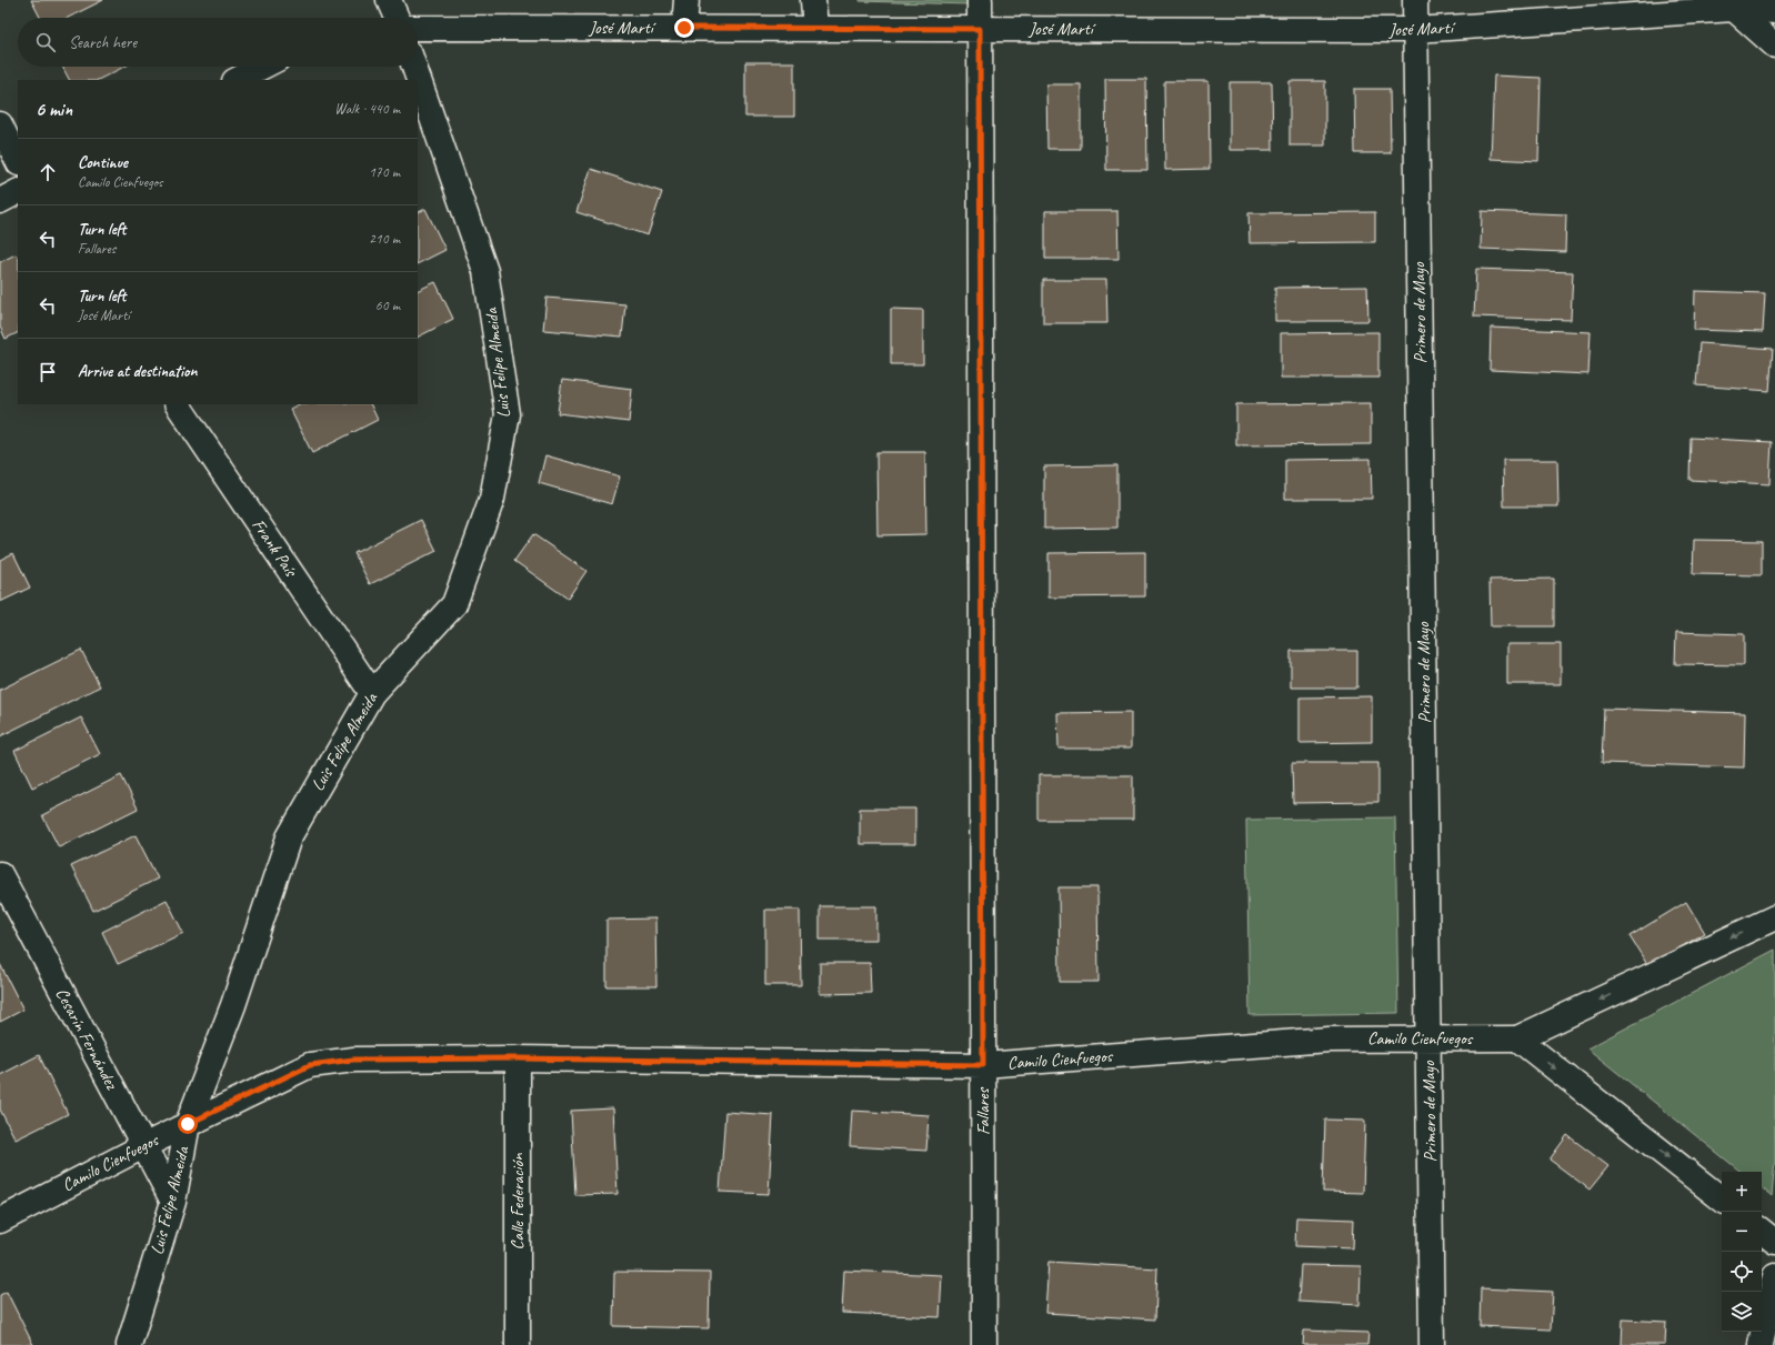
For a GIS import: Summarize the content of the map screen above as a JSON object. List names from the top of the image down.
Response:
{
  "streets": {
    "street": [
      "José Martí",
      "Primero de Mayo",
      "Luis Felipe Almeida",
      "Frank País",
      "Cesarín Fernández",
      "Camilo Cienfuegos",
      "Fallares",
      "Calle Federación"
    ]
  },
  "crossings": [
    ["José Martí", "Primero de Mayo"],
    ["José Martí", "Fallares"],
    ["Primero de Mayo", "Camilo Cienfuegos"],
    ["Luis Felipe Almeida", "Frank País"],
    ["Luis Felipe Almeida", "Cesarín Fernández"],
    ["Luis Felipe Almeida", "Camilo Cienfuegos"],
    ["Cesarín Fernández", "Camilo Cienfuegos"],
    ["Camilo Cienfuegos", "Fallares"],
    ["Camilo Cienfuegos", "Calle Federación"]
  ],
  "page": {
    "search": "Search here",
    "heading": ["6 min", "Walk · 440 m"],
    "list": [
      ["Continue", "Camilo Cienfuegos", "170 m"],
      ["Turn left", "Fallares", "210 m"],
      ["Turn left", "José Martí", "60 m"],
      "Arrive at destination"
    ],
    "map_buttons": ["+", "−"]
  }
}
